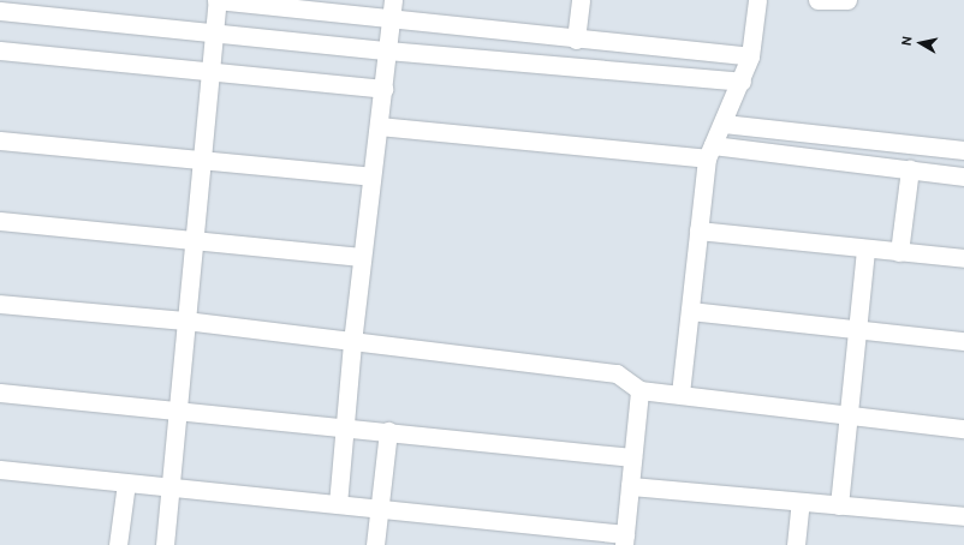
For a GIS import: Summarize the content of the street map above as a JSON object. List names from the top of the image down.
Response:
{
  "north": "left"
}
